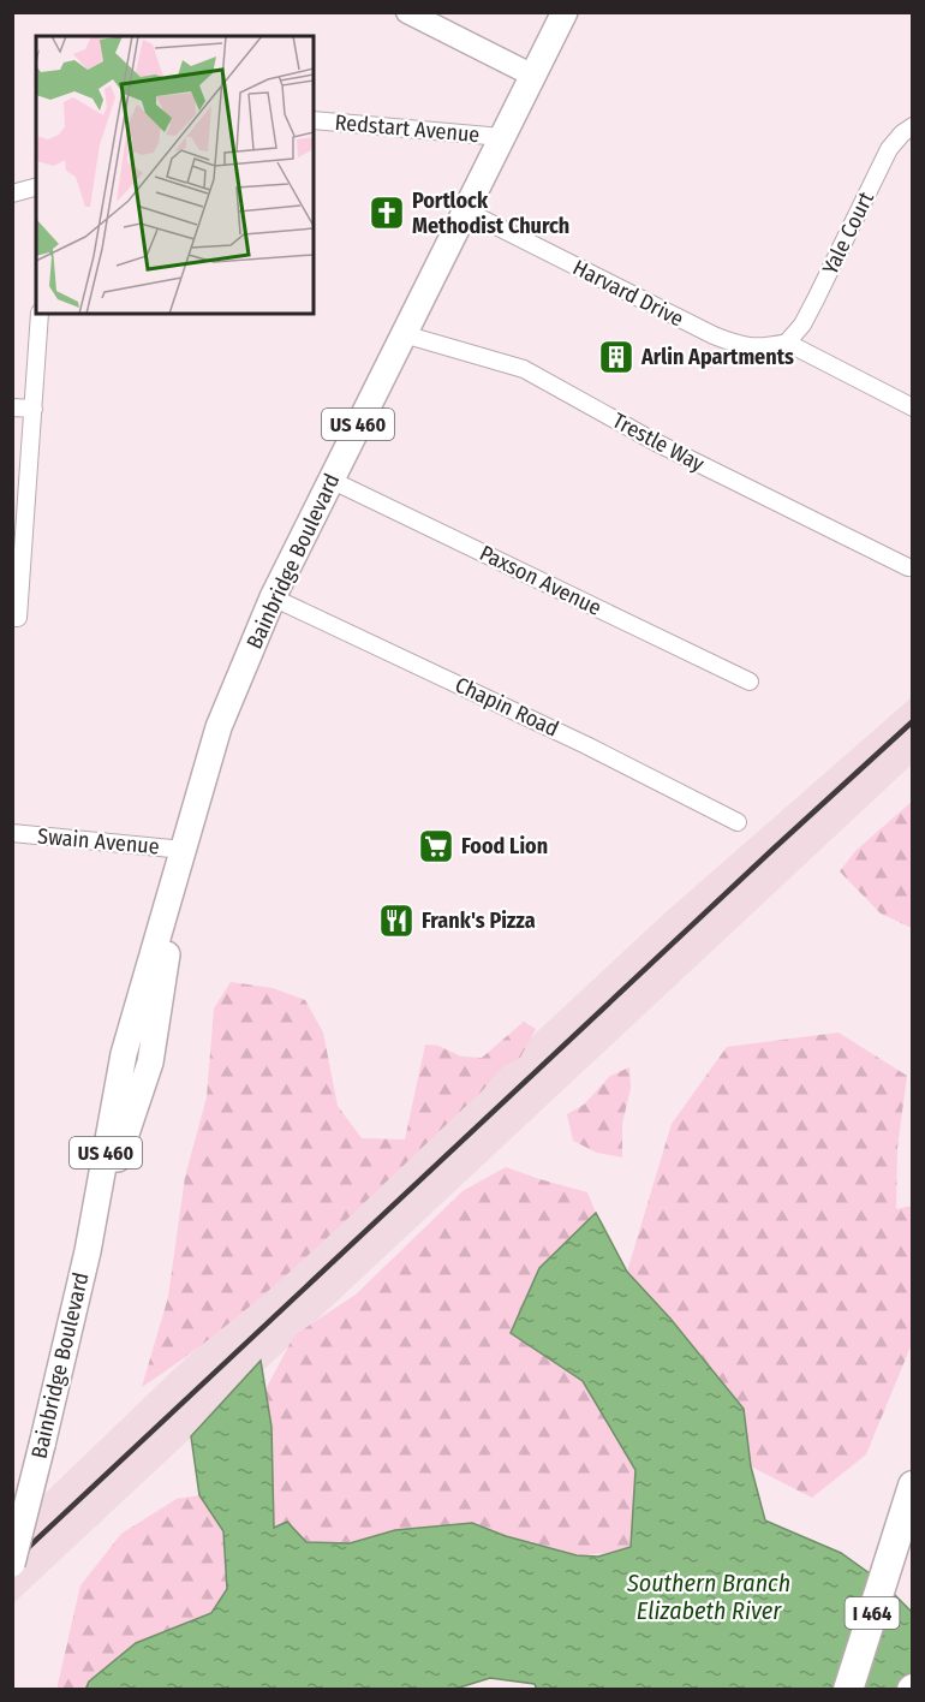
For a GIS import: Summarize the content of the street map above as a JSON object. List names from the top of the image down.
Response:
{
  "streets": {
    "highway": ["I 464"],
    "main road": ["US 460", "Bainbridge Boulevard"],
    "street": [
      "Redstart Avenue",
      "Yale Court",
      "Harvard Drive",
      "Trestle Way",
      "Paxson Avenue",
      "Chapin Road",
      "Swain Avenue"
    ]
  },
  "crossings": [
    ["Redstart Avenue", "Bainbridge Boulevard"],
    ["Yale Court", "Harvard Drive"],
    ["Harvard Drive", "Bainbridge Boulevard"],
    ["Trestle Way", "Bainbridge Boulevard"],
    ["Bainbridge Boulevard", "Paxson Avenue"],
    ["Bainbridge Boulevard", "Chapin Road"],
    ["Bainbridge Boulevard", "Swain Avenue"]
  ],
  "water": ["Southern Branch Elizabeth River"],
  "places": {
    "church": ["Portlock Methodist Church"],
    "building": ["Arlin Apartments"],
    "supermarket": ["Food Lion"],
    "restaurant": ["Frank's Pizza"]
  }
}
